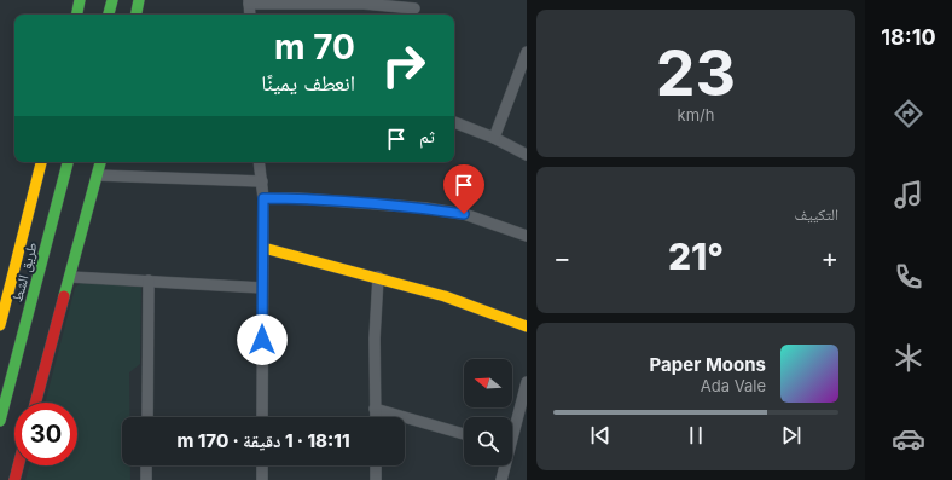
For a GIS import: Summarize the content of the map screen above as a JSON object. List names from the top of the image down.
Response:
{
  "streets": {
    "street": ["طريق الشط"]
  },
  "north": "left",
  "page": {
    "tabs": "18:10",
    "tile": [
      ["23", "km/h"],
      "التكييف"
    ],
    "turn": ["70 m", "انعطف يمينًا"],
    "then": "ثم",
    "heat": ["−", "21°", "+"],
    "song": ["Paper Moons", "Ada Vale"],
    "limit": "30",
    "trip": "18:11 · 1 دقيقة · 170 m"
  }
}
